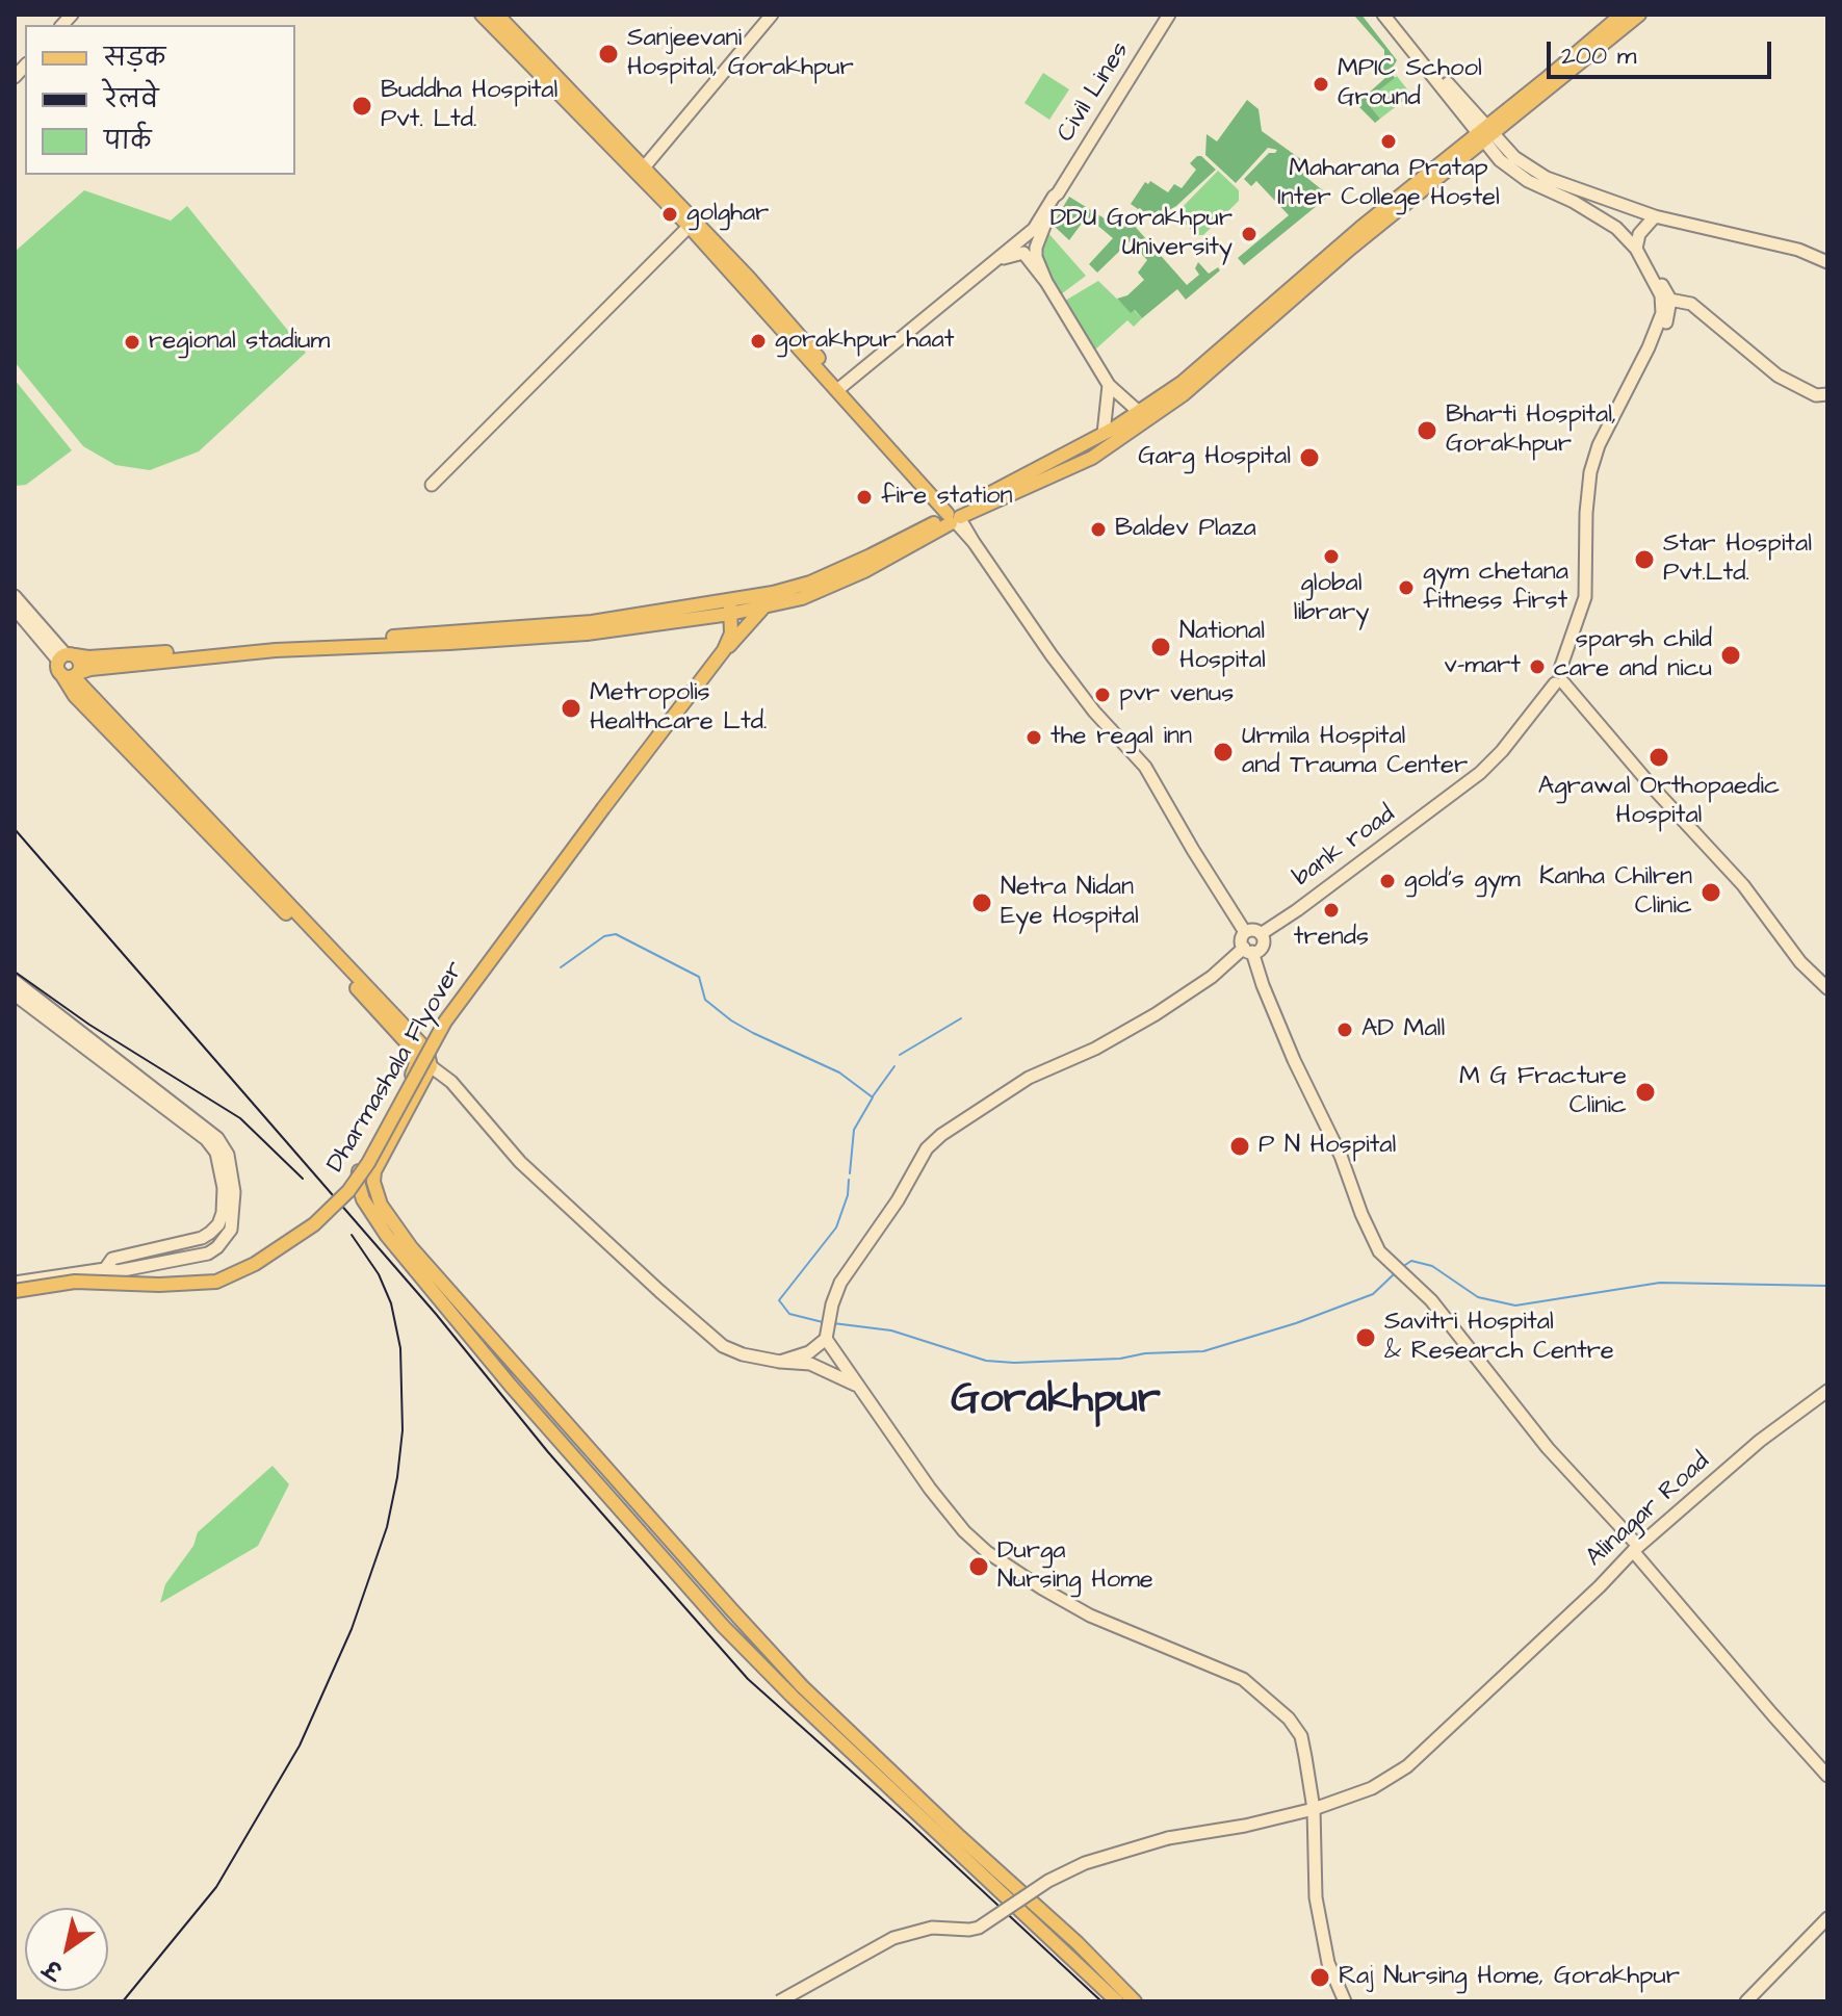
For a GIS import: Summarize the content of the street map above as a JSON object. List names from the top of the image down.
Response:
{
  "streets": {
    "main road": ["Dharmashala Flyover"],
    "street": ["Civil Lines", "bank road", "Alinagar Road"]
  },
  "districts": ["Gorakhpur"],
  "places": [
    "Sanjeevani Hospital, Gorakhpur",
    "MPIC School Ground",
    "Buddha Hospital Pvt. Ltd.",
    "Maharana Pratap Inter College Hostel",
    "golghar",
    "DDU Gorakhpur University",
    "gorakhpur haat",
    "regional stadium",
    "Bharti Hospital, Gorakhpur",
    "Garg Hospital",
    "fire station",
    "Baldev Plaza",
    "global library",
    "Star Hospital Pvt.Ltd.",
    "gym chetana fitness first",
    "National Hospital",
    "sparsh child care and nicu",
    "v-mart",
    "pvr venus",
    "Metropolis Healthcare Ltd.",
    "the regal inn",
    "Urmila Hospital and Trauma Center",
    "Agrawal Orthopaedic Hospital",
    "gold's gym",
    "Kanha Chilren Clinic",
    "Netra Nidan Eye Hospital",
    "trends",
    "AD Mall",
    "M G Fracture Clinic",
    "P N Hospital",
    "Savitri Hospital & Research Centre",
    "Durga Nursing Home",
    "Raj Nursing Home, Gorakhpur"
  ],
  "legend": ["सड़क", "रेलवे", "पार्क"],
  "scale_bar": "200 m",
  "north": "bottom left"
}
